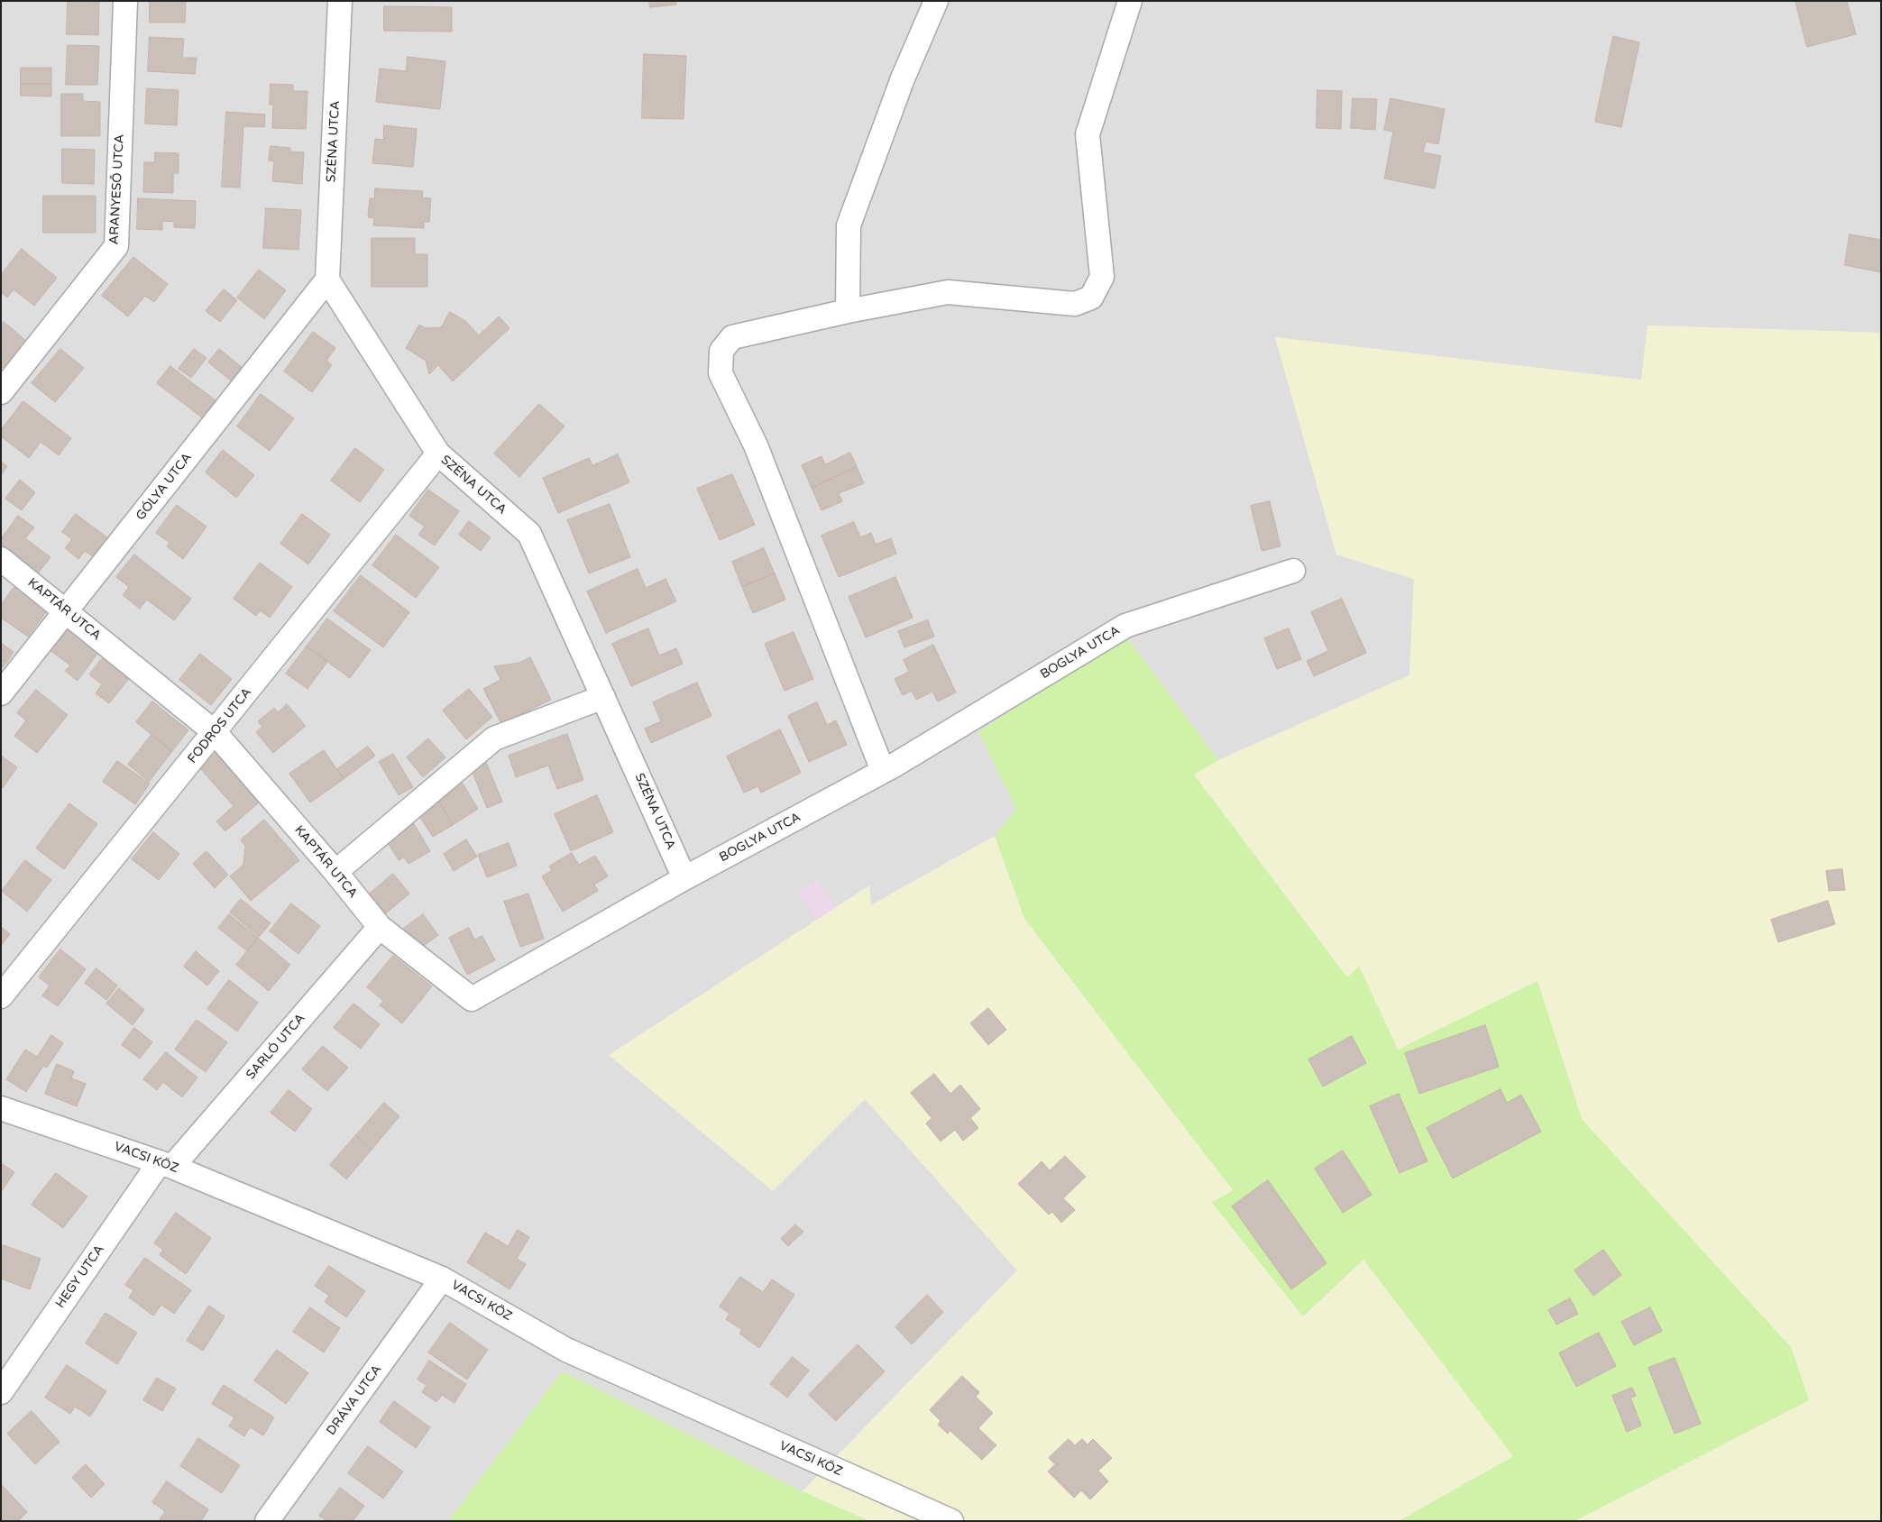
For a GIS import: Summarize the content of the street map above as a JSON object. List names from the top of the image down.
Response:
{
  "streets": {
    "street": [
      "SZÉNA UTCA",
      "ARANYESŐ UTCA",
      "GÓLYA UTCA",
      "KAPTÁR UTCA",
      "BOGLYA UTCA",
      "FODROS UTCA",
      "SARLÓ UTCA",
      "VACSI KÖZ",
      "HEGY UTCA",
      "DRÁVA UTCA"
    ]
  },
  "crossings": [
    ["SZÉNA UTCA", "GÓLYA UTCA"],
    ["SZÉNA UTCA", "KAPTÁR UTCA"],
    ["SZÉNA UTCA", "BOGLYA UTCA"],
    ["SZÉNA UTCA", "FODROS UTCA"],
    ["GÓLYA UTCA", "KAPTÁR UTCA"],
    ["KAPTÁR UTCA", "BOGLYA UTCA"],
    ["KAPTÁR UTCA", "FODROS UTCA"],
    ["KAPTÁR UTCA", "SARLÓ UTCA"],
    ["SARLÓ UTCA", "VACSI KÖZ"],
    ["SARLÓ UTCA", "HEGY UTCA"],
    ["VACSI KÖZ", "HEGY UTCA"],
    ["VACSI KÖZ", "DRÁVA UTCA"]
  ]
}
